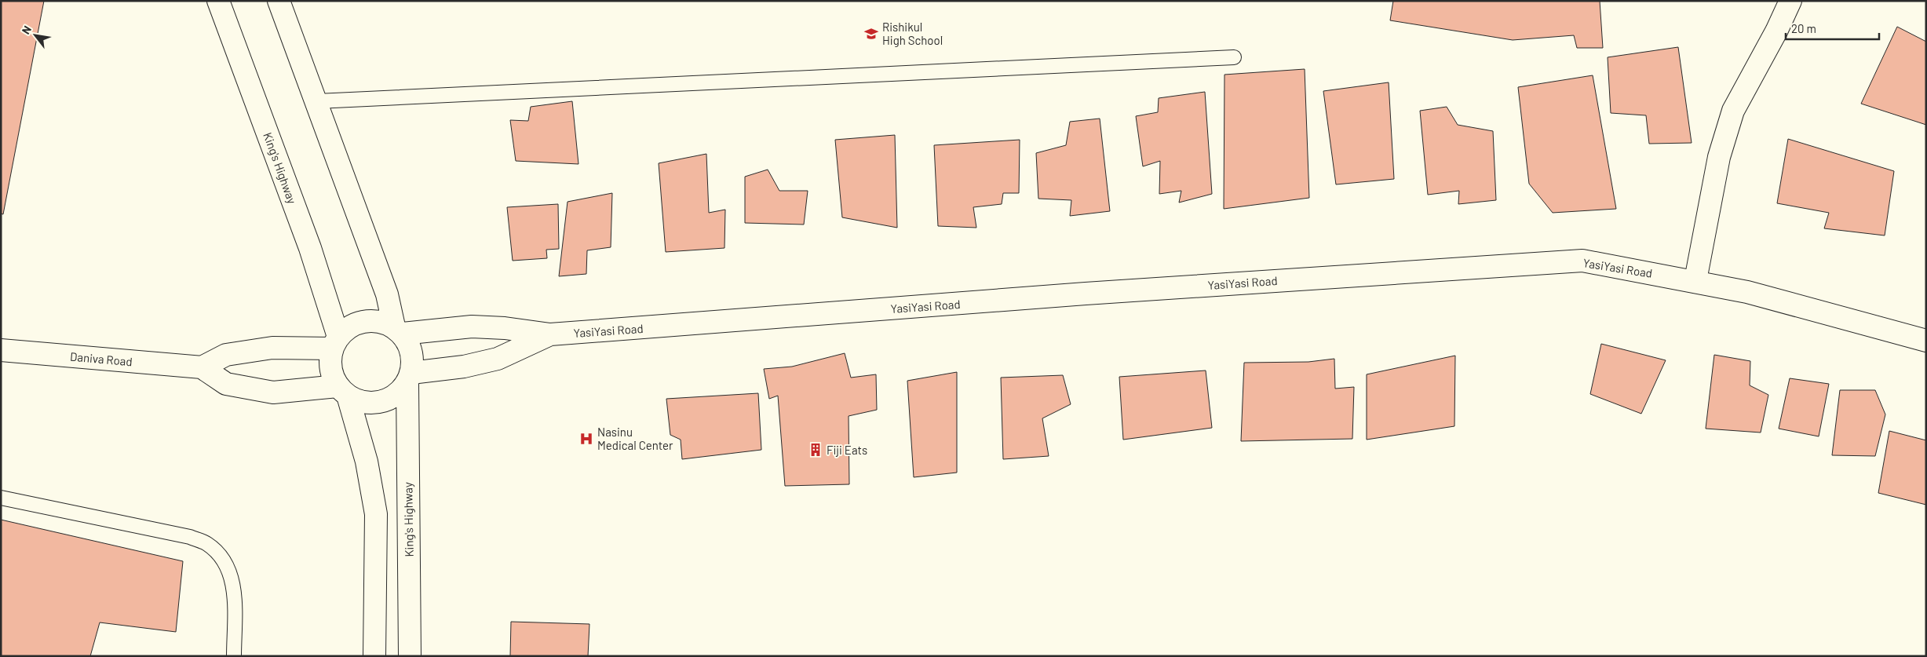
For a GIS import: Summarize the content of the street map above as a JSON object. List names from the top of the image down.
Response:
{
  "streets": {
    "main road": ["King's Highway", "YasiYasi Road", "Daniva Road"]
  },
  "crossings": [
    ["King's Highway", "YasiYasi Road"]
  ],
  "places": {
    "school or university": ["Rishikul High School"],
    "hospital": ["Nasinu Medical Center"],
    "building": ["Fiji Eats"]
  },
  "scale_bar": "20 m",
  "north": "top left"
}
